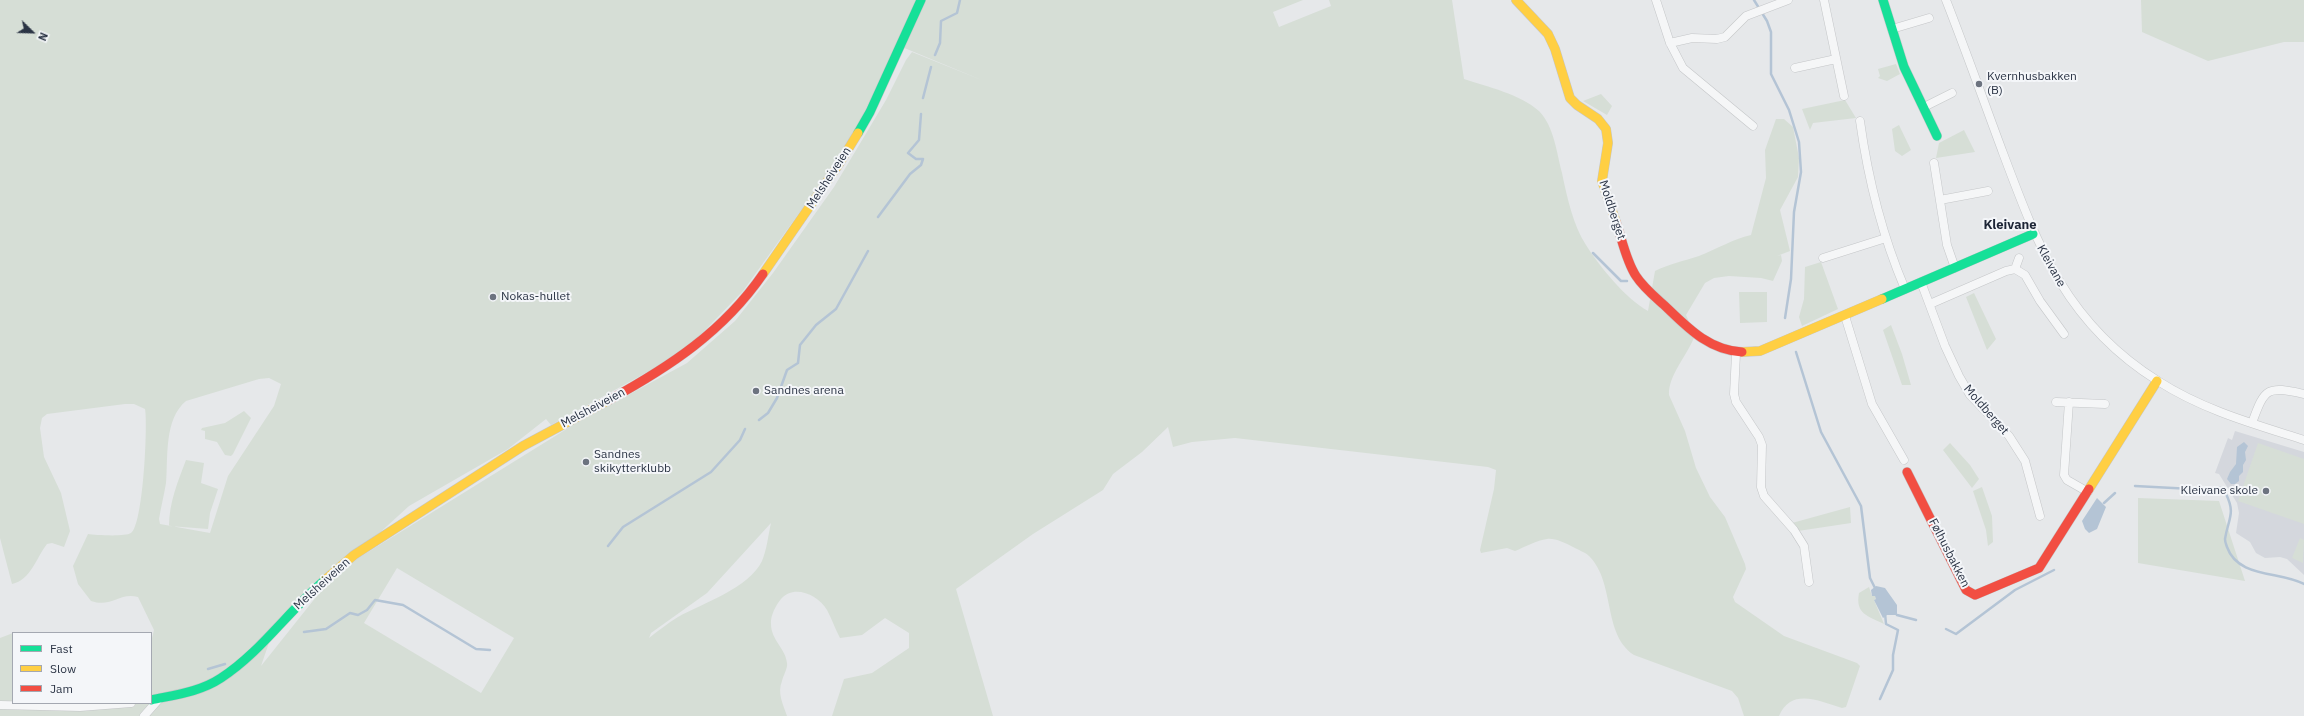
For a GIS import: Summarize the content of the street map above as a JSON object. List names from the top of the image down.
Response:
{
  "streets": {
    "street": [
      "Melsheiveien",
      "Moldberget",
      "Kleivane",
      "Følhusbakken"
    ]
  },
  "crossings": [
    ["Moldberget", "Kleivane"],
    ["Kleivane", "Følhusbakken"]
  ],
  "districts": ["Kleivane"],
  "places": [
    "Kvernhusbakken (B)",
    "Nokas-hullet",
    "Sandnes arena",
    "Sandnes skikytterklubb",
    "Kleivane skole"
  ],
  "legend": ["Fast", "Slow", "Jam"],
  "north": "bottom right"
}
